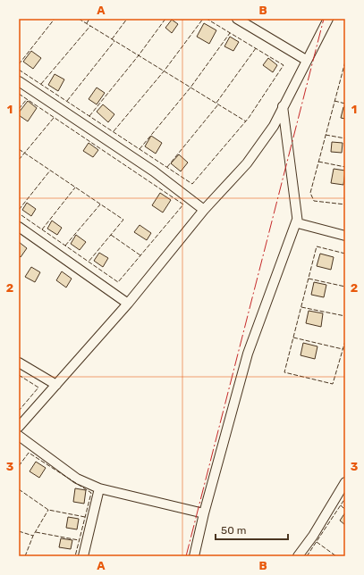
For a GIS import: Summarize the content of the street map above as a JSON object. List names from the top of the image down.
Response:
{
  "scale_bar": "50 m",
  "grid": {
    "columns": ["A", "B"],
    "rows": ["1", "2", "3"]
  }
}
